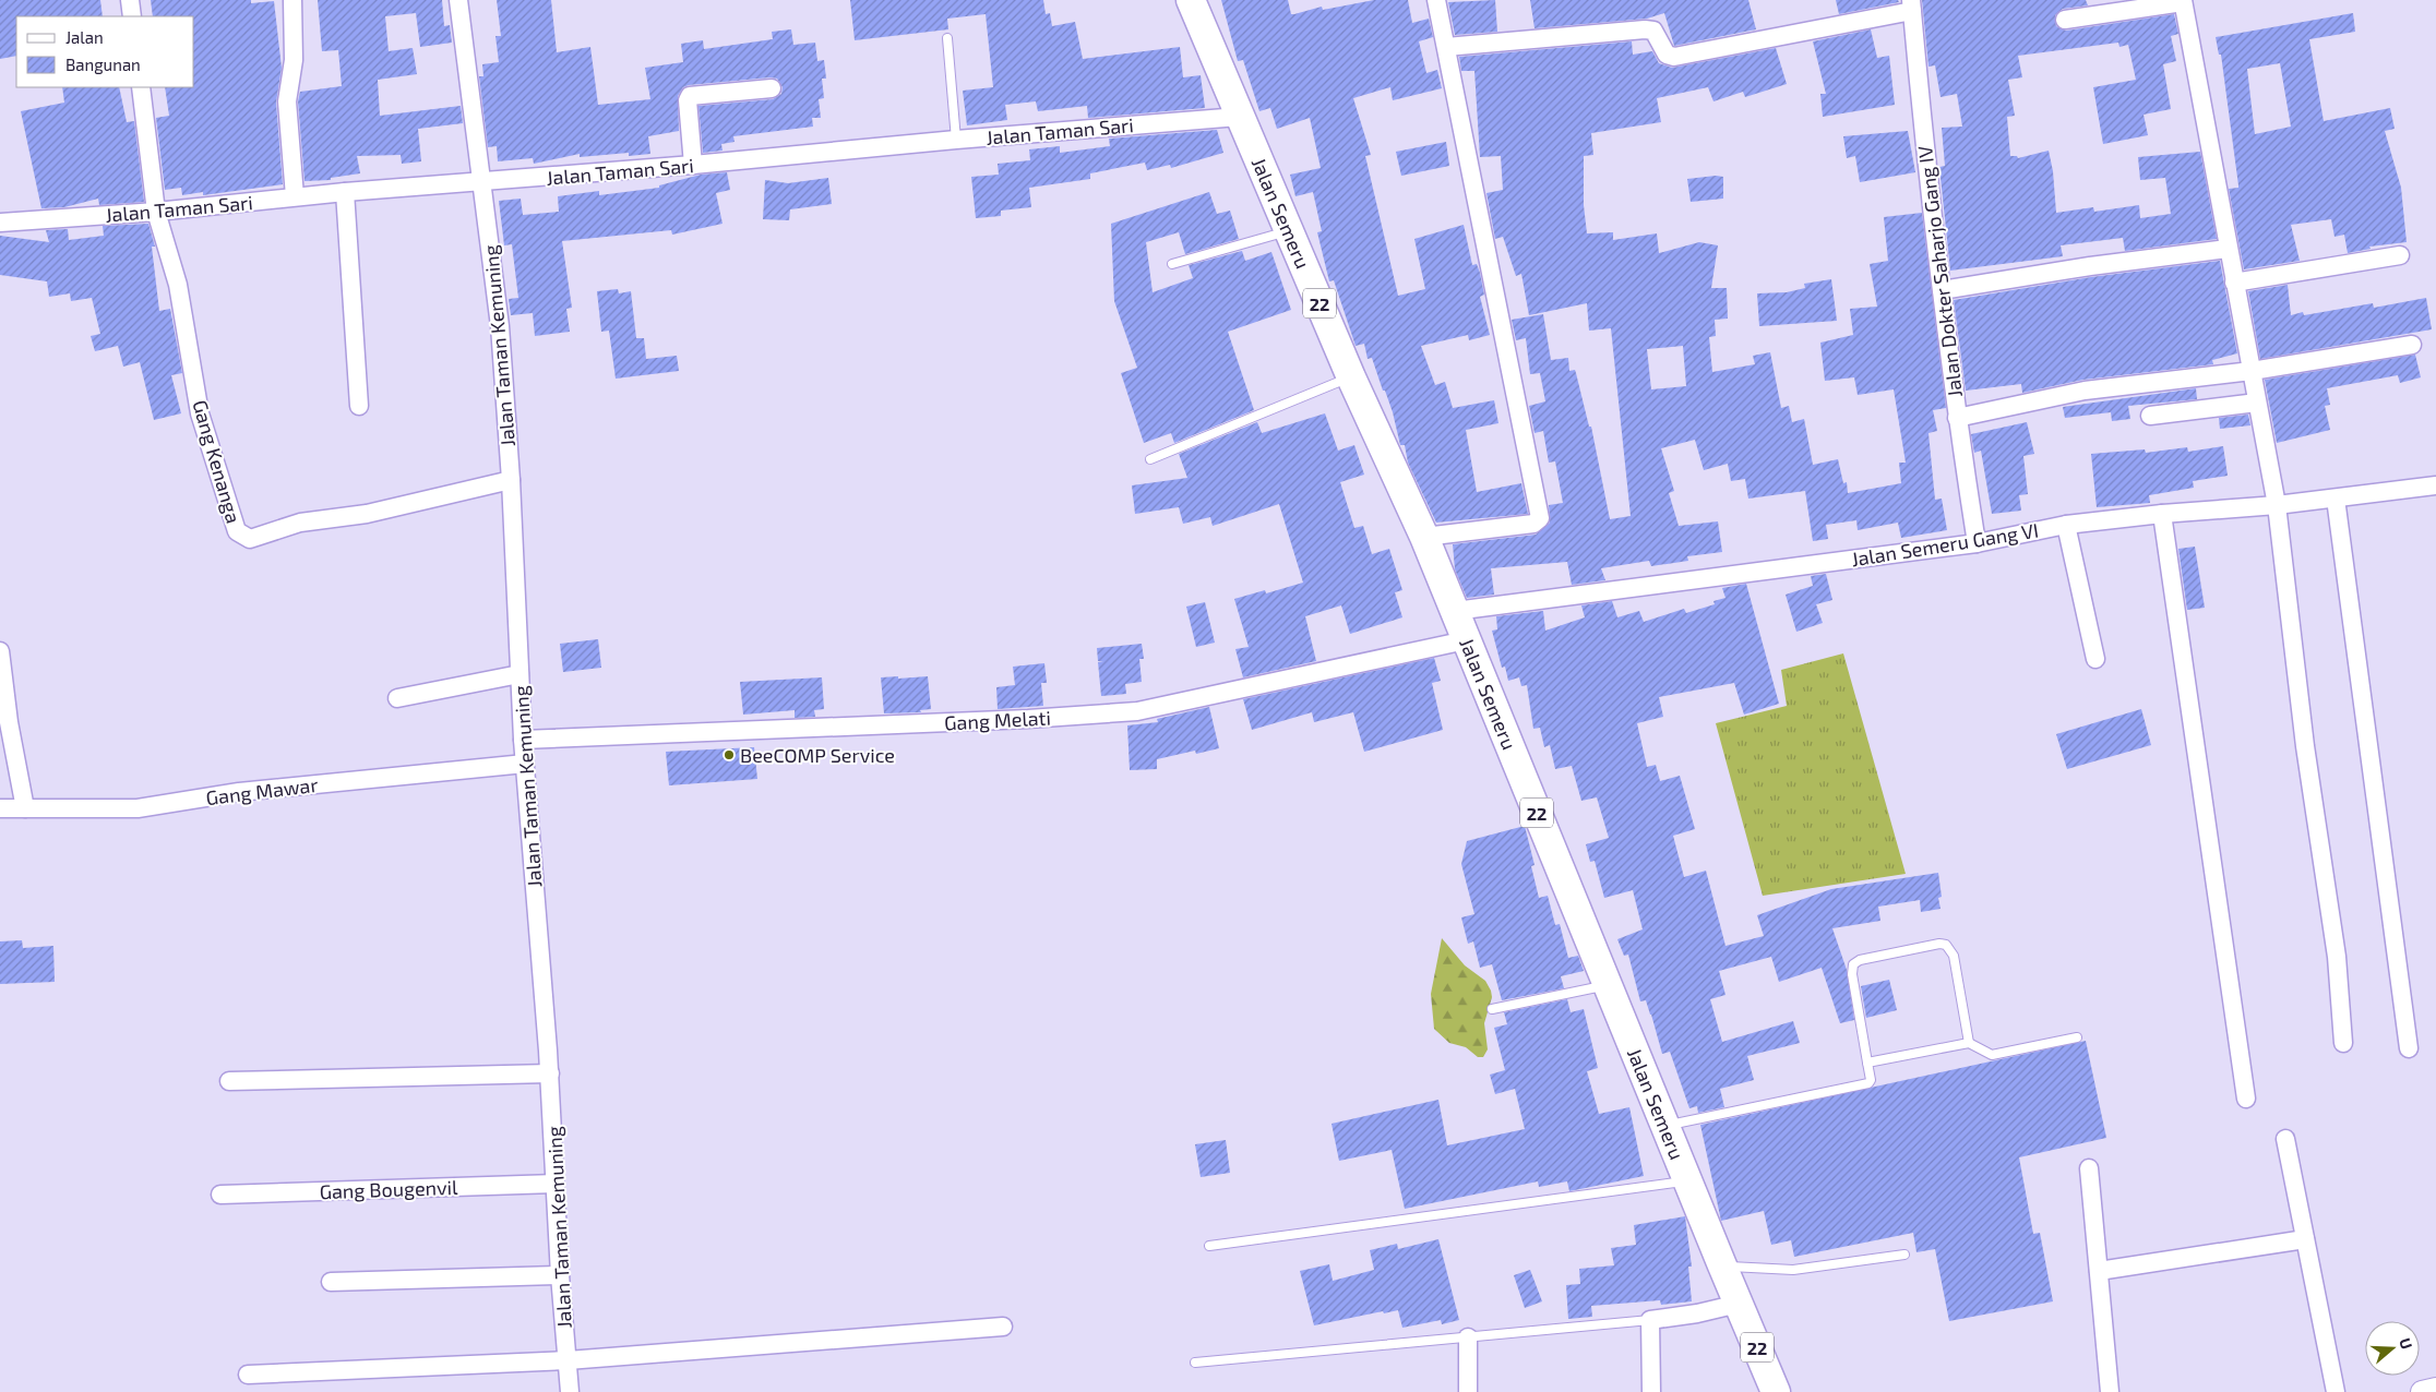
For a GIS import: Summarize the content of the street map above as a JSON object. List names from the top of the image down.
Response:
{
  "streets": {
    "highway": ["Jalan Semeru", "22"],
    "street": [
      "Jalan Taman Sari",
      "Jalan Dokter Saharjo Gang IV",
      "Jalan Taman Kemuning",
      "Gang Kenanga",
      "Jalan Semeru Gang VI",
      "Gang Melati",
      "Gang Mawar",
      "Gang Bougenvil"
    ]
  },
  "crossings": [
    ["Jalan Taman Sari", "Jalan Semeru"],
    ["Jalan Taman Sari", "Jalan Taman Kemuning"],
    ["Jalan Taman Sari", "Gang Kenanga"],
    ["Jalan Semeru", "Jalan Semeru Gang VI"],
    ["Jalan Semeru", "Gang Melati"],
    ["Jalan Dokter Saharjo Gang IV", "Jalan Semeru Gang VI"],
    ["Jalan Taman Kemuning", "Gang Kenanga"],
    ["Jalan Taman Kemuning", "Gang Melati"],
    ["Jalan Taman Kemuning", "Gang Mawar"],
    ["Jalan Taman Kemuning", "Gang Bougenvil"]
  ],
  "places": ["BeeCOMP Service"],
  "legend": ["Jalan", "Bangunan"],
  "north": "right"
}
